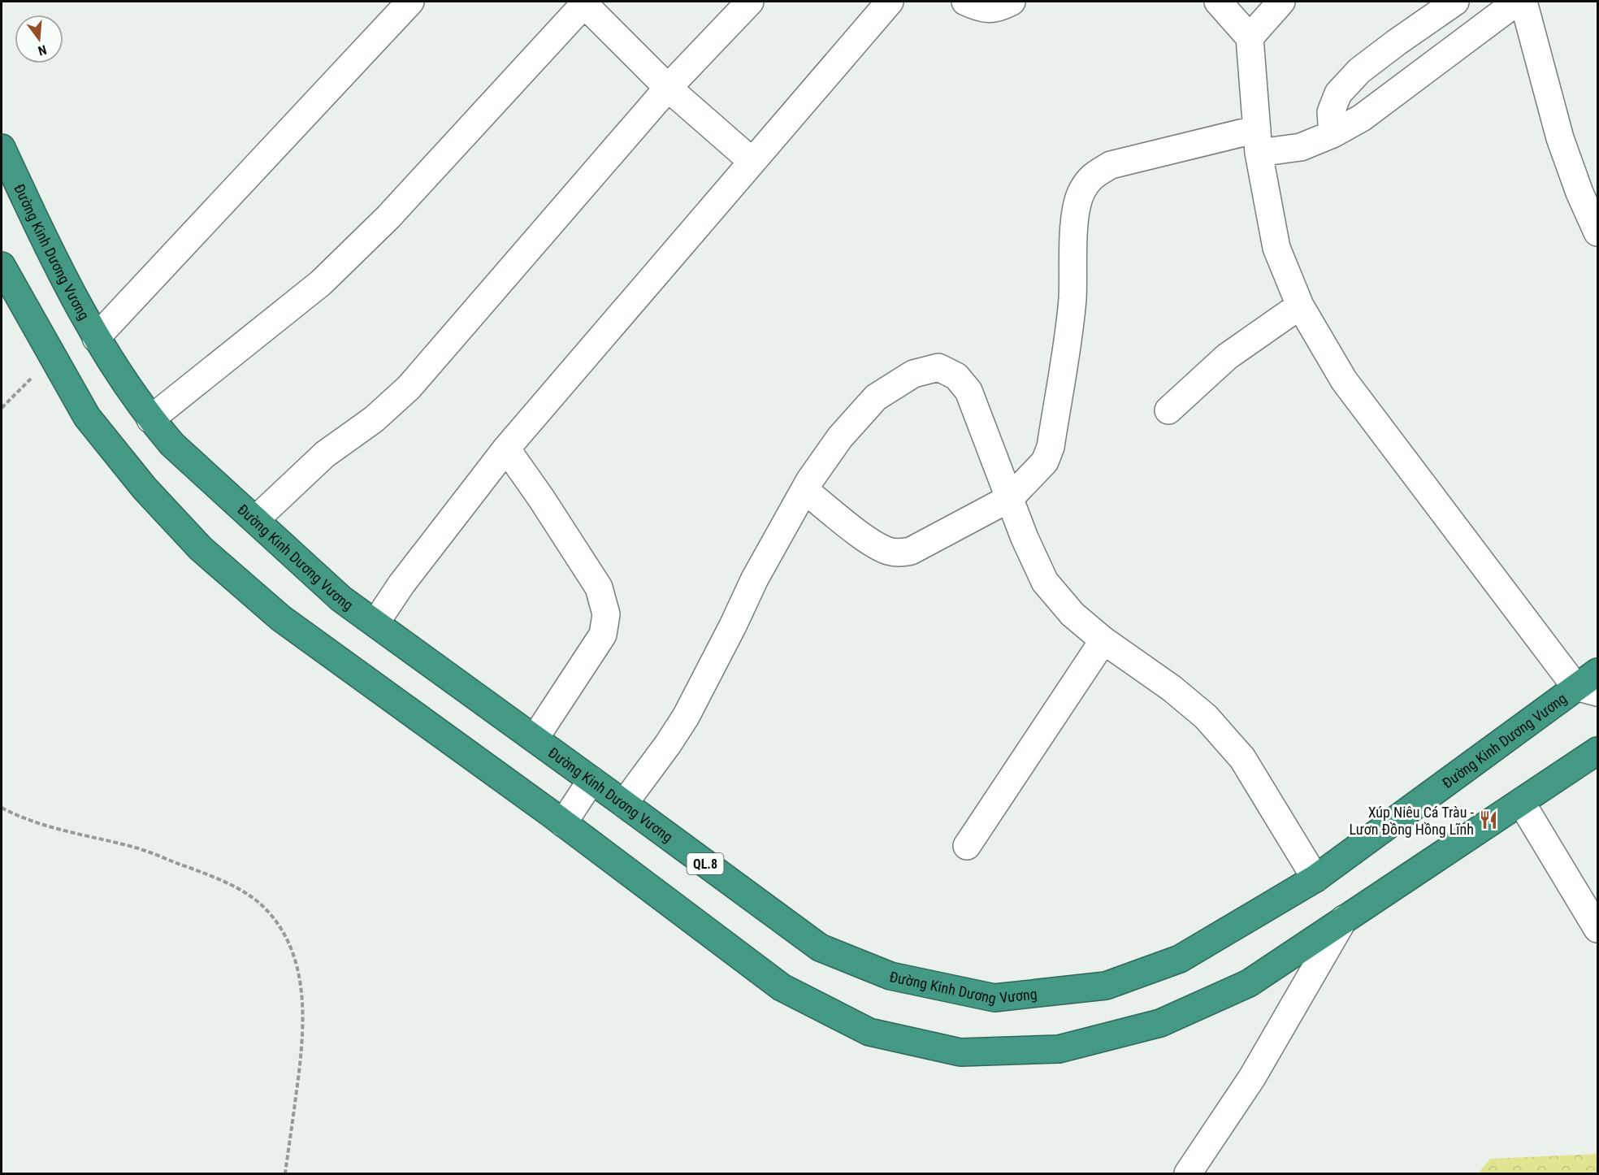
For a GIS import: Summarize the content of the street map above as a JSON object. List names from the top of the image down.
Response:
{
  "streets": {
    "highway": ["Đường Kinh Dương Vương", "QL.8"]
  },
  "places": {
    "restaurant": ["Xúp Niêu Cá Tràu - Lươn Đồng Hồng Lĩnh"]
  },
  "north": "bottom"
}
